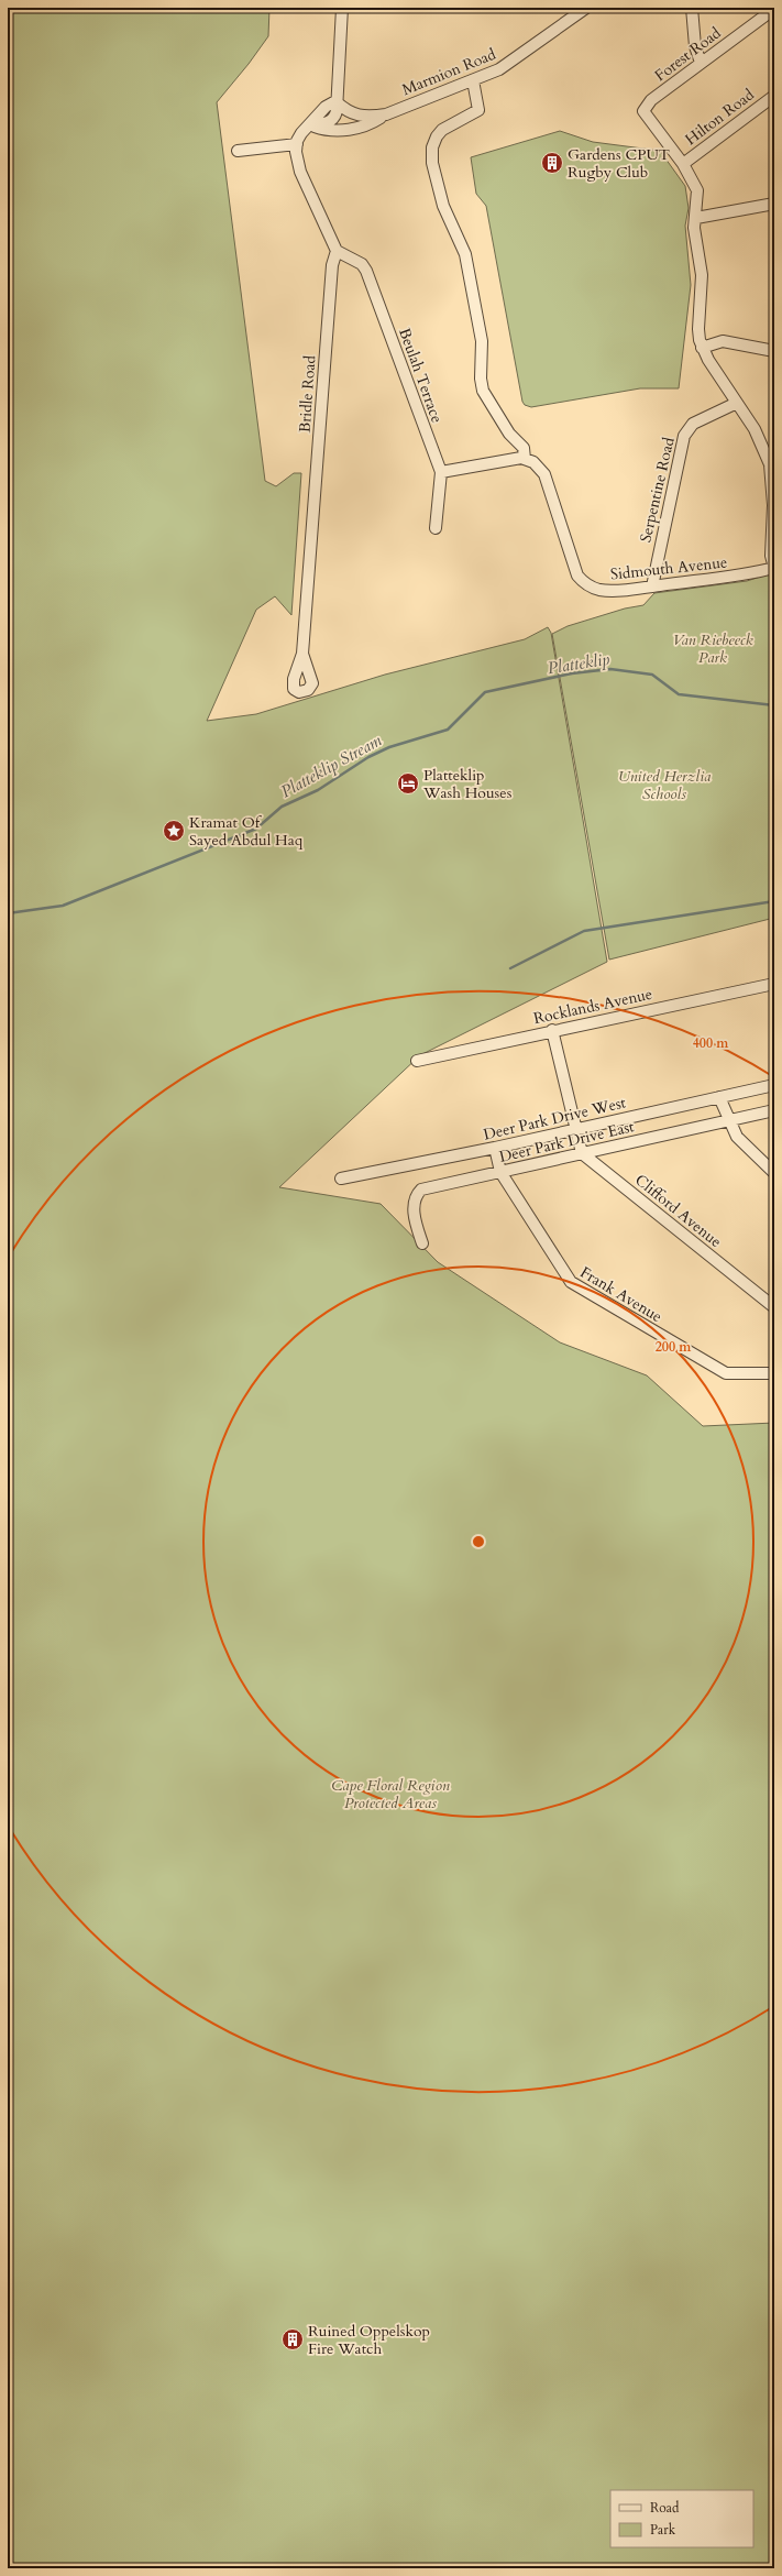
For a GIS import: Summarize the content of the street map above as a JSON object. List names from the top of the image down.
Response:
{
  "streets": {
    "street": [
      "Forest Road",
      "Marmion Road",
      "Hilton Road",
      "Beulah Terrace",
      "Bridle Road",
      "Serpentine Road",
      "Sidmouth Avenue",
      "Rocklands Avenue",
      "Deer Park Drive West",
      "Deer Park Drive East",
      "Clifford Avenue",
      "Frank Avenue"
    ]
  },
  "crossings": [
    ["Forest Road", "Hilton Road"],
    ["Beulah Terrace", "Bridle Road"],
    ["Serpentine Road", "Sidmouth Avenue"],
    ["Deer Park Drive West", "Frank Avenue"],
    ["Deer Park Drive East", "Clifford Avenue"],
    ["Deer Park Drive East", "Frank Avenue"]
  ],
  "water": ["Platteklip", "Platteklip Stream"],
  "parks": ["Van Riebeeck Park", "United Herzlia Schools", "Cape Floral Region Protected Areas"],
  "places": {
    "building": ["Gardens CPUT Rugby Club", "Ruined Oppelskop Fire Watch"],
    "hotel": ["Platteklip Wash Houses"],
    "place": ["Kramat Of Sayed Abdul Haq"]
  },
  "legend": ["Road", "Park"],
  "rings": ["400 m", "200 m"]
}
